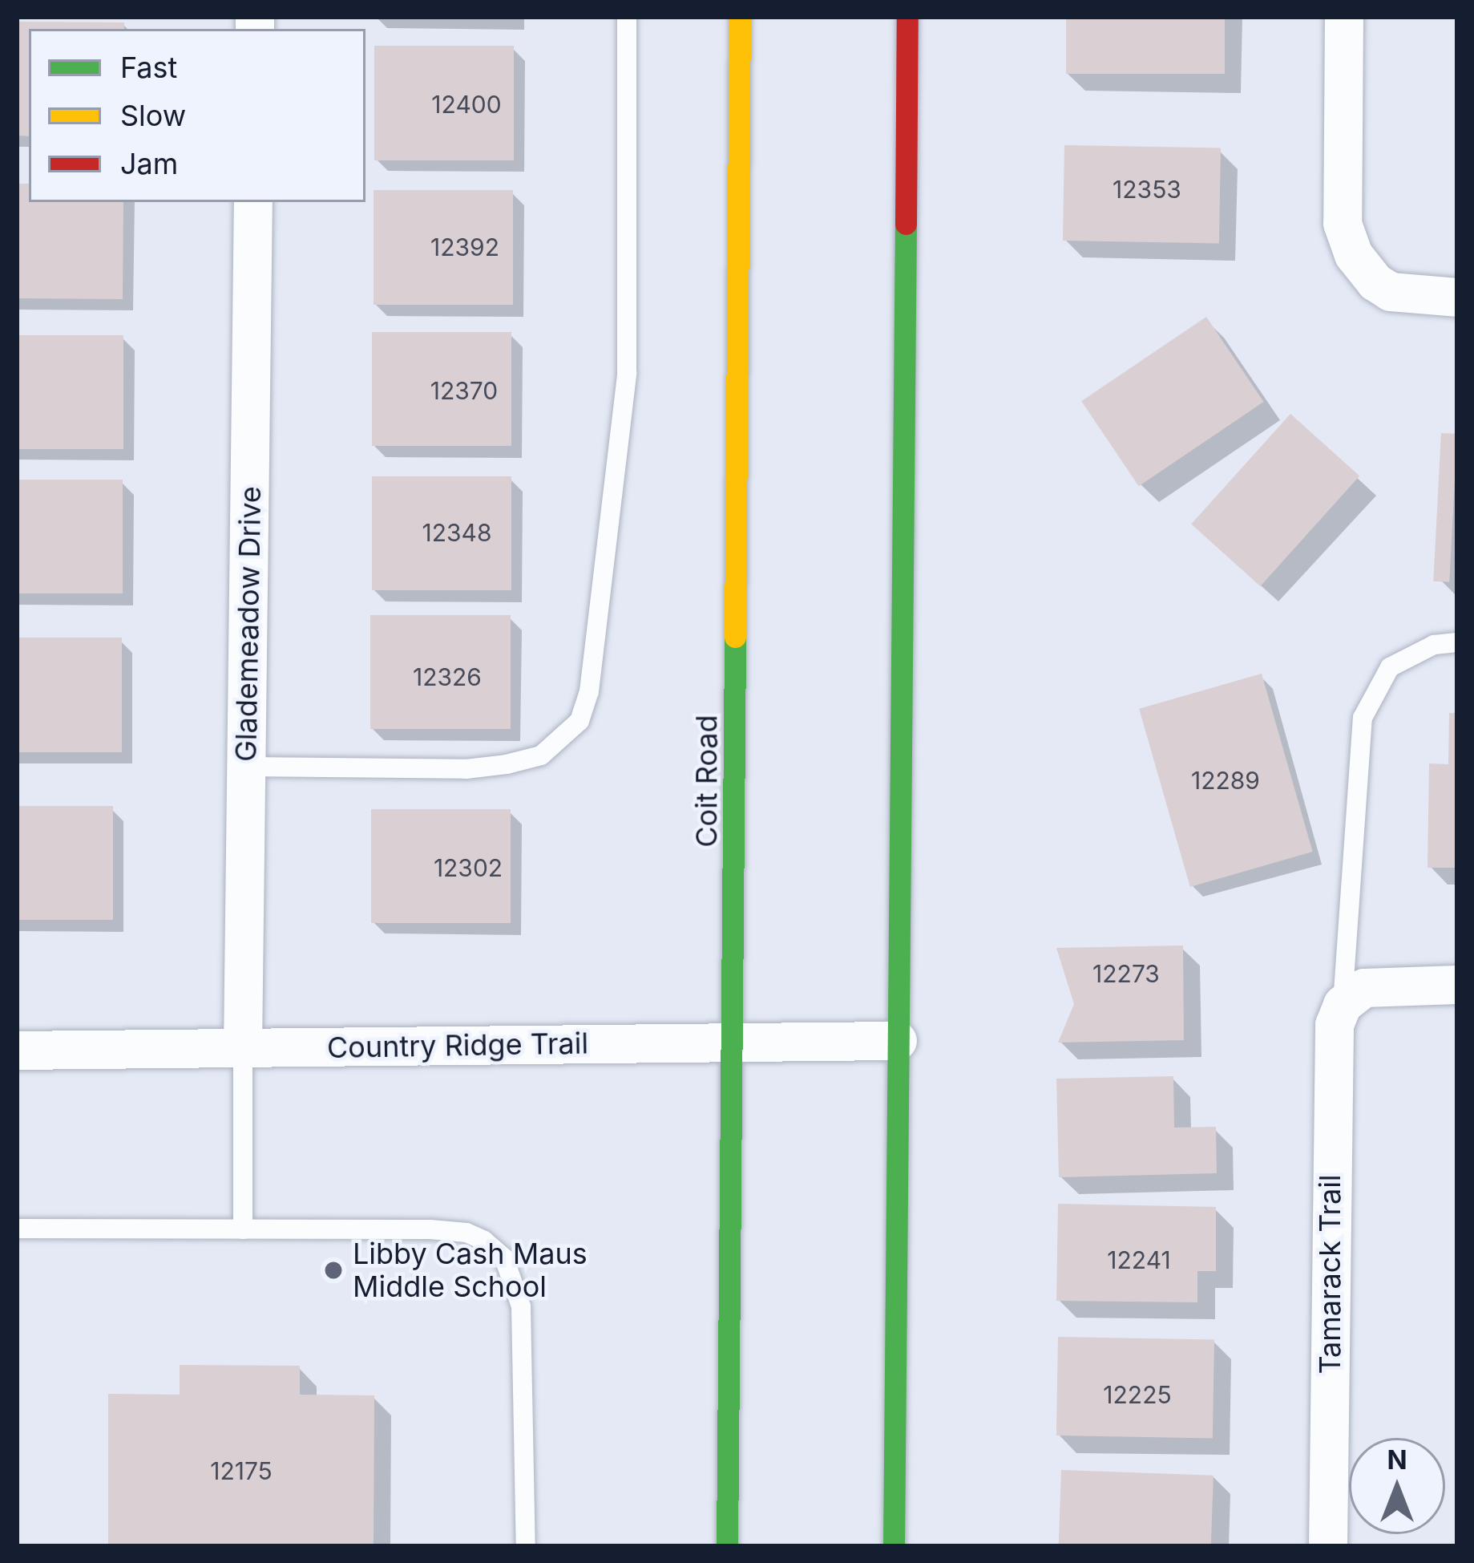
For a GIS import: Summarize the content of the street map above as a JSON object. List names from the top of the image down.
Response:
{
  "streets": {
    "main road": ["Coit Road"],
    "street": ["Glademeadow Drive", "Country Ridge Trail", "Tamarack Trail"]
  },
  "crossings": [
    ["Glademeadow Drive", "Country Ridge Trail"],
    ["Coit Road", "Country Ridge Trail"]
  ],
  "places": ["Libby Cash Maus Middle School"],
  "house_numbers": [
    "12400",
    "12353",
    "12392",
    "12370",
    "12348",
    "12326",
    "12289",
    "12302",
    "12273",
    "12241",
    "12225",
    "12175"
  ],
  "legend": ["Fast", "Slow", "Jam"],
  "north": "top"
}
